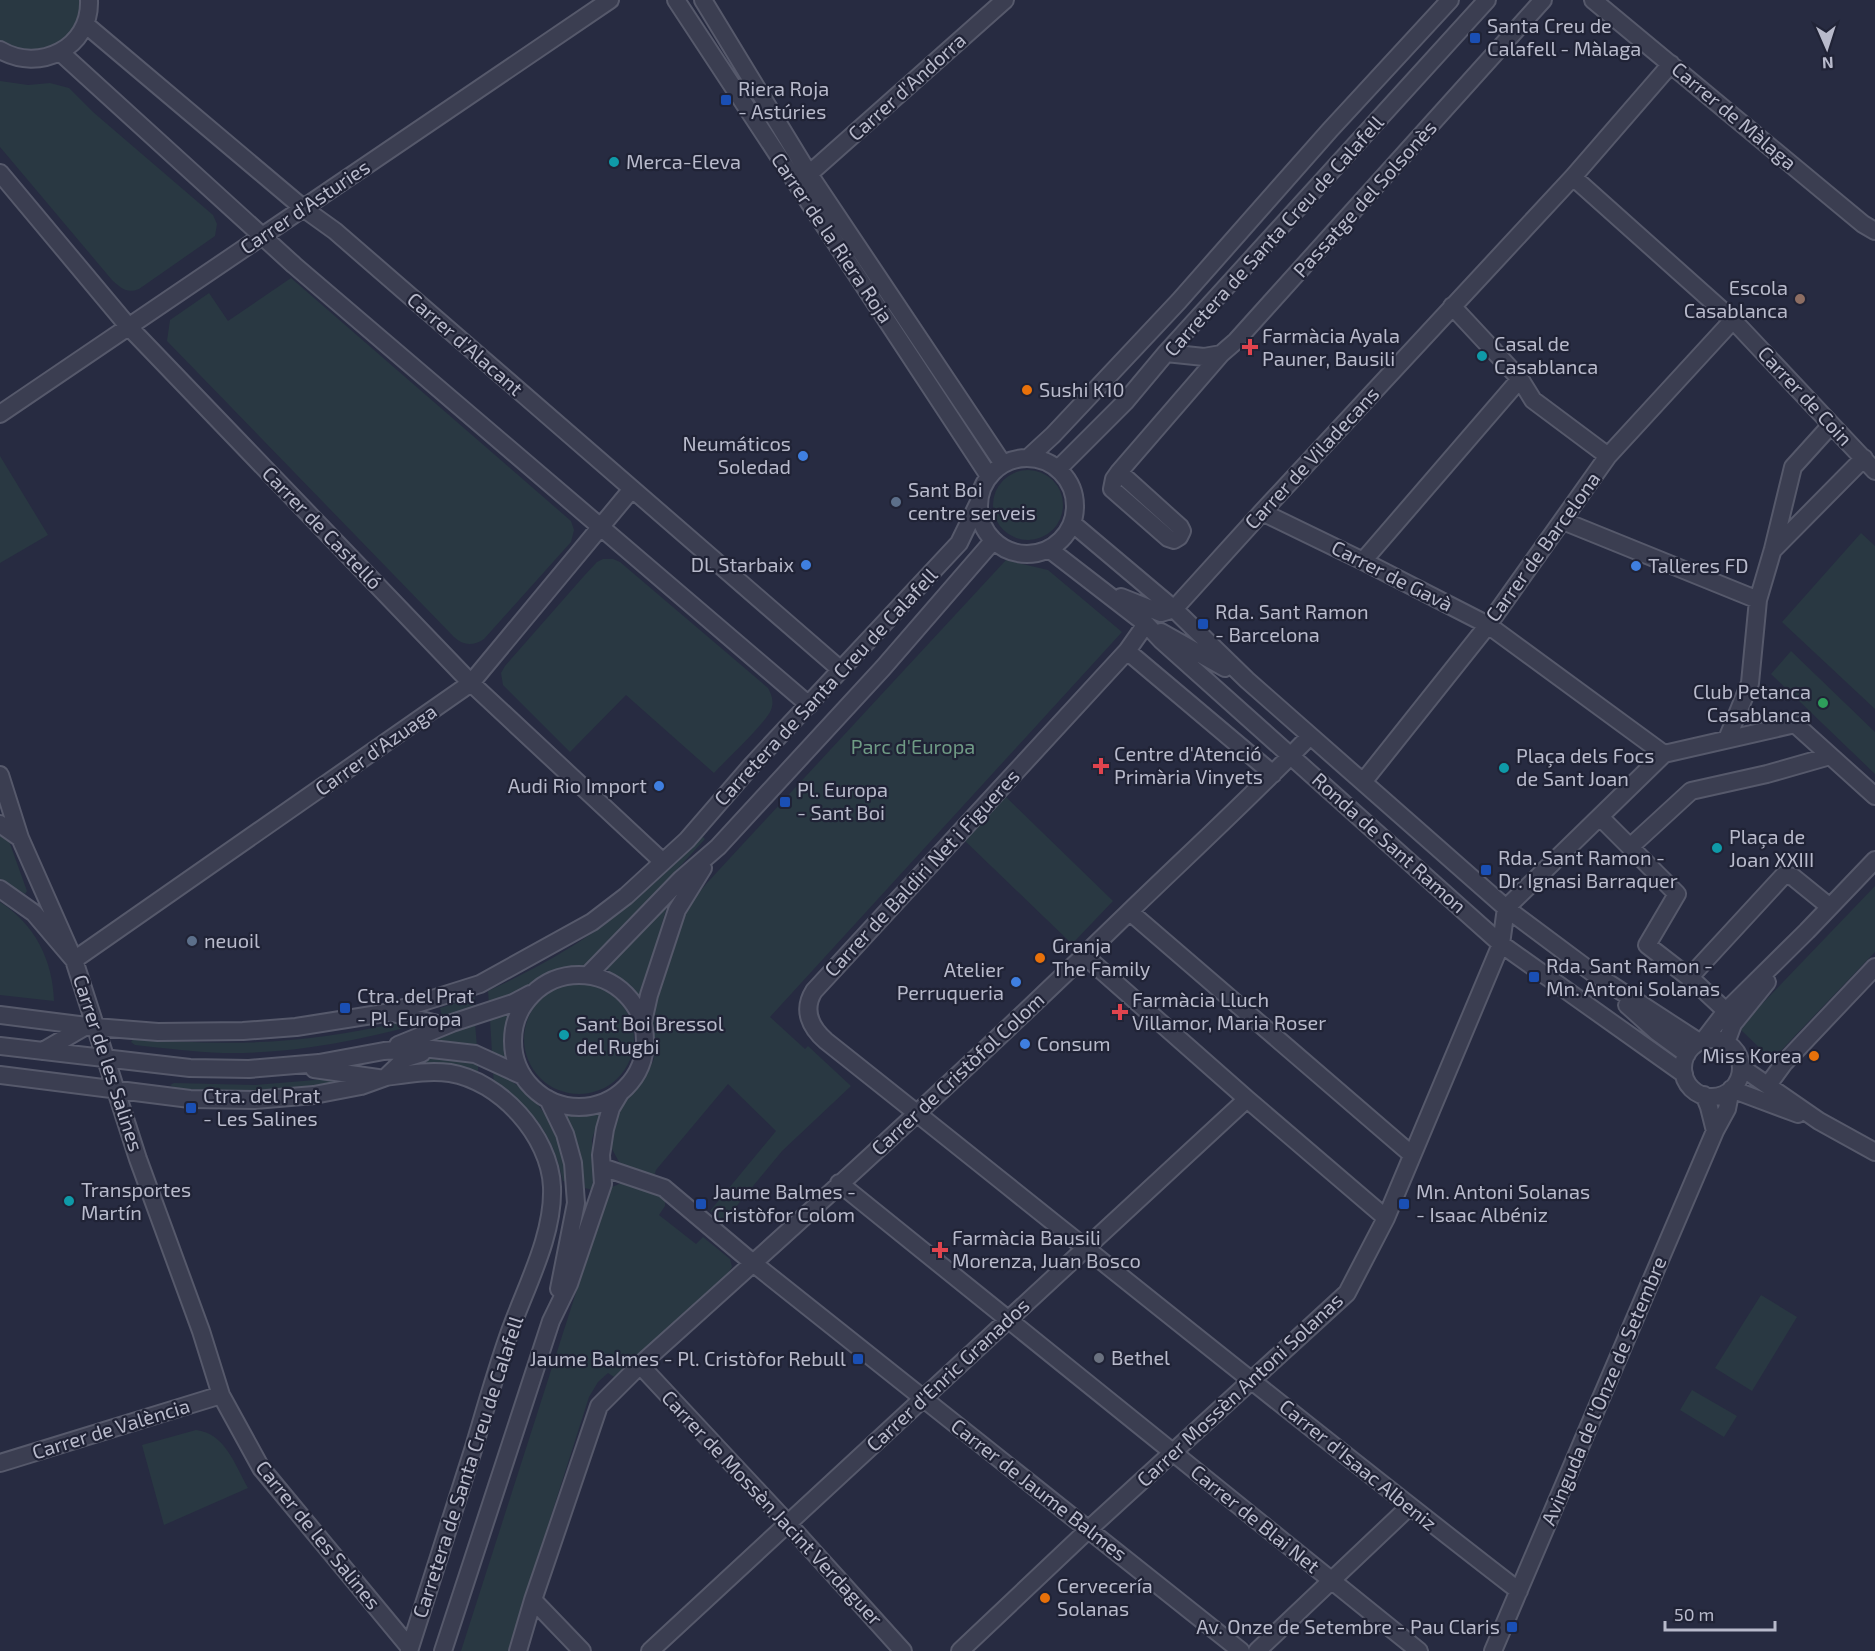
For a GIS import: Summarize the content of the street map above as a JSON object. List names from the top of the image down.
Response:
{
  "streets": {
    "street": [
      "Carrer d'Andorra",
      "Carrer de Màlaga",
      "Passatge del Solsonès",
      "Carrer d'Asturies",
      "Carretera de Santa Creu de Calafell",
      "Carrer de la Riera Roja",
      "Carrer d'Alacant",
      "Carrer de Coin",
      "Carrer de Viladecans",
      "Carrer de Castelló",
      "Carrer de Barcelona",
      "Carrer de Gavà",
      "Carrer d'Azuaga",
      "Ronda de Sant Ramon",
      "Carrer de Baldiri Net i Figueres",
      "Carrer de les Salines",
      "Carrer de Cristòfol Colom",
      "Carrer d'Enric Granados",
      "Carrer Mossèn Antoni Solanas",
      "Avinguda de l'Onze de Setembre",
      "Carrer de València",
      "Carrer d'Isaac Albeniz",
      "Carrer de Jaume Balmes",
      "Carrer de Mossèn Jacint Verdaguer",
      "Carrer de Blai Net"
    ]
  },
  "crossings": [
    ["Carrer d'Andorra", "Carrer de la Riera Roja"],
    ["Carrer de Màlaga", "Carrer de Viladecans"],
    ["Carrer d'Asturies", "Carrer d'Alacant"],
    ["Carrer d'Asturies", "Carrer de Castelló"],
    ["Carretera de Santa Creu de Calafell", "Carrer de la Riera Roja"],
    ["Carretera de Santa Creu de Calafell", "Carrer d'Alacant"],
    ["Carretera de Santa Creu de Calafell", "Carrer de Castelló"],
    ["Carretera de Santa Creu de Calafell", "Ronda de Sant Ramon"],
    ["Carretera de Santa Creu de Calafell", "Carrer de les Salines"],
    ["Carretera de Santa Creu de Calafell", "Carrer de Jaume Balmes"],
    ["Carrer de la Riera Roja", "Ronda de Sant Ramon"],
    ["Carrer d'Alacant", "Carrer d'Azuaga"],
    ["Carrer de Coin", "Carrer de Viladecans"],
    ["Carrer de Coin", "Carrer de Barcelona"],
    ["Carrer de Viladecans", "Carrer de Gavà"],
    ["Carrer de Viladecans", "Ronda de Sant Ramon"],
    ["Carrer de Castelló", "Carrer d'Azuaga"],
    ["Carrer de Barcelona", "Carrer de Gavà"],
    ["Carrer de Barcelona", "Ronda de Sant Ramon"],
    ["Carrer d'Azuaga", "Carrer de les Salines"],
    ["Ronda de Sant Ramon", "Carrer de Baldiri Net i Figueres"],
    ["Ronda de Sant Ramon", "Carrer de Cristòfol Colom"],
    ["Ronda de Sant Ramon", "Carrer Mossèn Antoni Solanas"],
    ["Ronda de Sant Ramon", "Avinguda de l'Onze de Setembre"],
    ["Carrer de Baldiri Net i Figueres", "Carrer de Cristòfol Colom"],
    ["Carrer de Baldiri Net i Figueres", "Carrer d'Isaac Albeniz"],
    ["Carrer de les Salines", "Carrer de València"],
    ["Carrer de Cristòfol Colom", "Carrer d'Isaac Albeniz"],
    ["Carrer de Cristòfol Colom", "Carrer de Jaume Balmes"],
    ["Carrer de Cristòfol Colom", "Carrer de Mossèn Jacint Verdaguer"],
    ["Carrer de Cristòfol Colom", "Carrer de Blai Net"],
    ["Carrer d'Enric Granados", "Carrer d'Isaac Albeniz"],
    ["Carrer d'Enric Granados", "Carrer de Jaume Balmes"],
    ["Carrer d'Enric Granados", "Carrer de Mossèn Jacint Verdaguer"],
    ["Carrer d'Enric Granados", "Carrer de Blai Net"],
    ["Carrer Mossèn Antoni Solanas", "Carrer d'Isaac Albeniz"],
    ["Carrer Mossèn Antoni Solanas", "Carrer de Jaume Balmes"],
    ["Carrer Mossèn Antoni Solanas", "Carrer de Blai Net"],
    ["Avinguda de l'Onze de Setembre", "Carrer d'Isaac Albeniz"]
  ],
  "parks": ["Parc d'Europa"],
  "places": {
    "transit": [
      "Santa Creu de Calafell - Màlaga",
      "Riera Roja - Astúries",
      "Rda. Sant Ramon - Barcelona",
      "Pl. Europa - Sant Boi",
      "Rda. Sant Ramon - Dr. Ignasi Barraquer",
      "Rda. Sant Ramon - Mn. Antoni Solanas",
      "Ctra. del Prat - Pl. Europa",
      "Ctra. del Prat - Les Salines",
      "Jaume Balmes - Cristòfor Colom",
      "Mn. Antoni Solanas - Isaac Albéniz",
      "Jaume Balmes - Pl. Cristòfor Rebull",
      "Av. Onze de Setembre - Pau Claris"
    ],
    "other": [
      "Merca-Eleva",
      "Escola Casablanca",
      "Casal de Casablanca",
      "Sushi K10",
      "Neumáticos Soledad",
      "Sant Boi centre serveis",
      "DL Starbaix",
      "Talleres FD",
      "Club Petanca Casablanca",
      "Plaça dels Focs de Sant Joan",
      "Audi Rio Import",
      "Plaça de Joan XXIII",
      "neuoil",
      "Granja The Family",
      "Atelier Perruqueria",
      "Sant Boi Bressol del Rugbi",
      "Consum",
      "Miss Korea",
      "Transportes Martín",
      "Bethel",
      "Cervecería Solanas"
    ],
    "health": [
      "Farmàcia Ayala Pauner, Bausili",
      "Centre d'Atenció Primària Vinyets",
      "Farmàcia Lluch Villamor, Maria Roser",
      "Farmàcia Bausili Morenza, Juan Bosco"
    ]
  },
  "scale_bar": "50 m",
  "north": "bottom"
}
